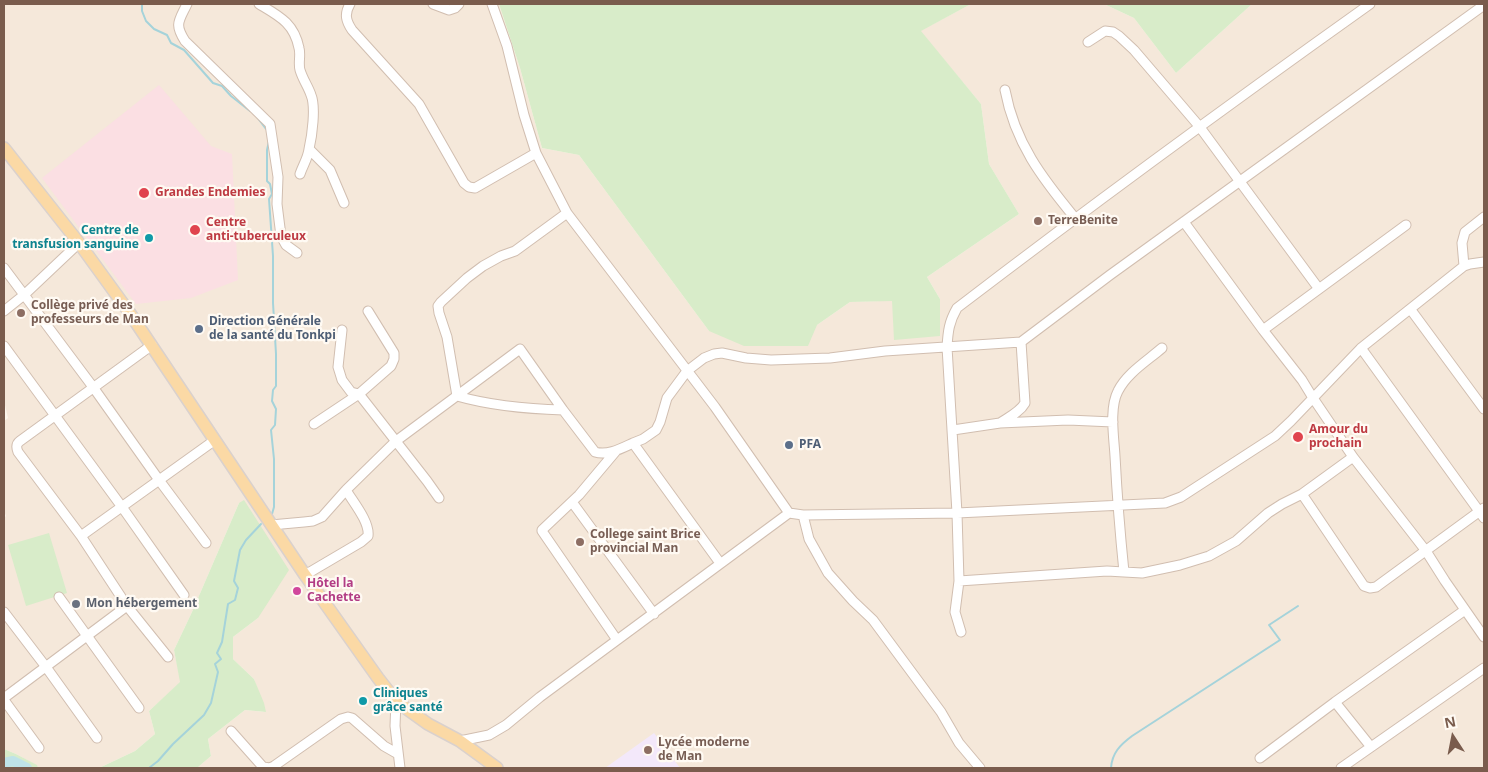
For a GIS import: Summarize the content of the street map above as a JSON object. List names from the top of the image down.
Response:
{
  "places": [
    "Grandes Endemies",
    "TerreBenite",
    "Centre anti-tuberculeux",
    "Centre de transfusion sanguine",
    "Collège privé des professeurs de Man",
    "Direction Générale de la santé du Tonkpi",
    "Amour du prochain",
    "PFA",
    "College saint Brice provincial Man",
    "Hôtel la Cachette",
    "Mon hébergement",
    "Cliniques grâce santé",
    "Lycée moderne de Man"
  ],
  "north": "top"
}
